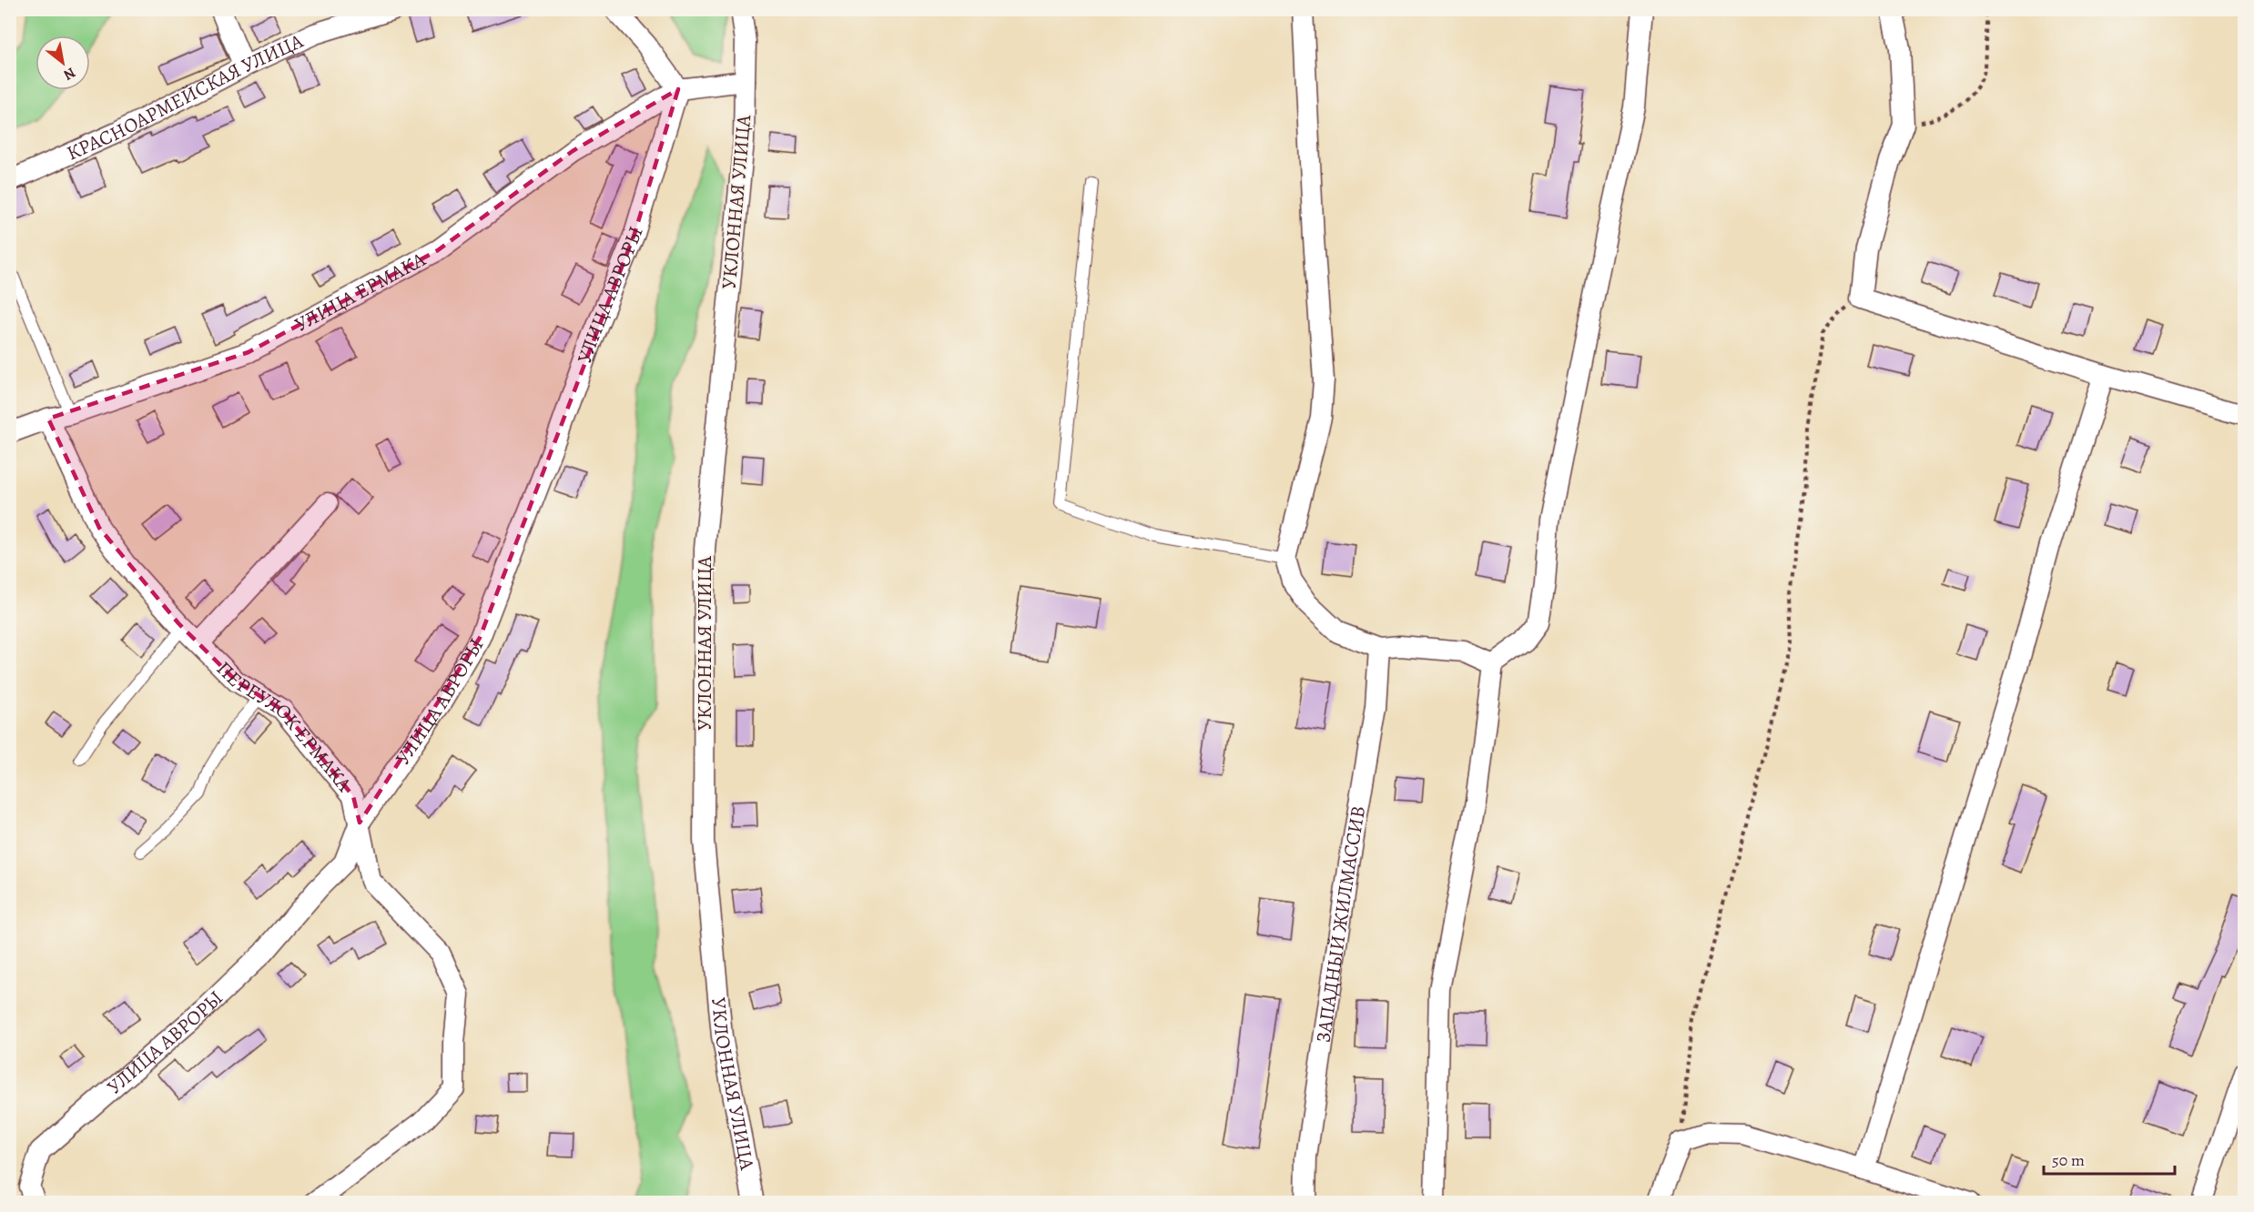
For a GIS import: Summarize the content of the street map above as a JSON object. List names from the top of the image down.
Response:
{
  "streets": {
    "street": [
      "КРАСНОАРМЕЙСКАЯ УЛИЦА",
      "УКЛОННАЯ УЛИЦА",
      "УЛИЦА ЕРМАКА",
      "УЛИЦА АВРОРЫ",
      "ПЕРЕУЛОК ЕРМАКА",
      "ЗАПАДНЫЙ ЖИЛМАССИВ"
    ]
  },
  "crossings": [
    ["УКЛОННАЯ УЛИЦА", "УЛИЦА ЕРМАКА"],
    ["УКЛОННАЯ УЛИЦА", "УЛИЦА АВРОРЫ"],
    ["УЛИЦА ЕРМАКА", "УЛИЦА АВРОРЫ"],
    ["УЛИЦА ЕРМАКА", "ПЕРЕУЛОК ЕРМАКА"],
    ["УЛИЦА АВРОРЫ", "ПЕРЕУЛОК ЕРМАКА"]
  ],
  "scale_bar": "50 m",
  "north": "bottom right"
}
